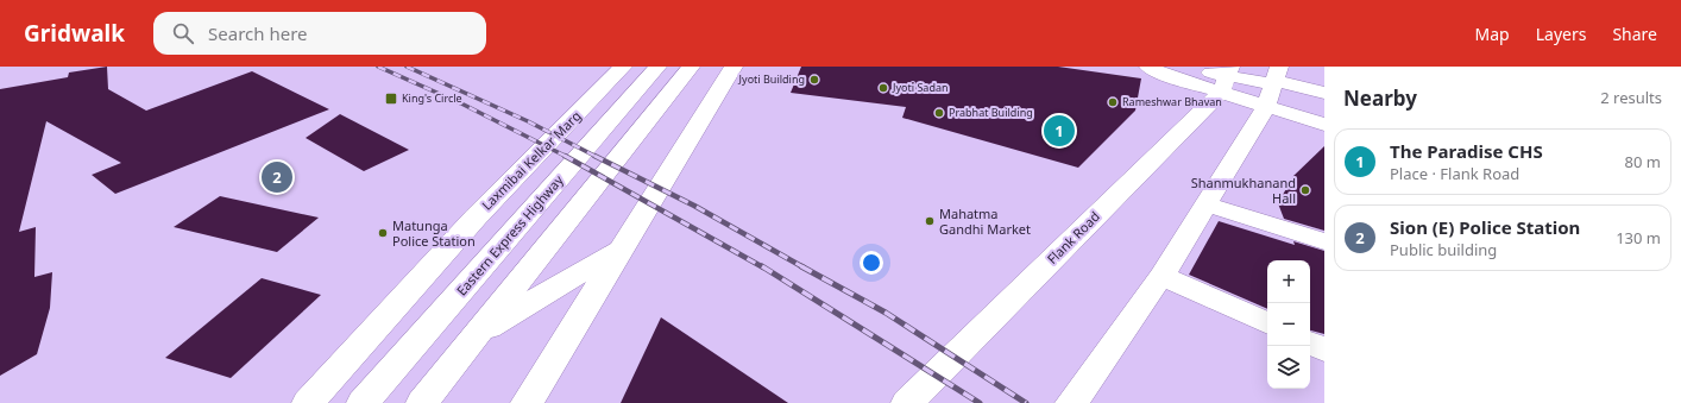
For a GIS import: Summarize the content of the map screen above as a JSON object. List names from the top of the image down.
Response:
{
  "streets": {
    "main road": ["Laxmibai Kelkar Marg", "Eastern Express Highway", "Flank Road"]
  },
  "places": {
    "other": [
      "Jyoti Building",
      "Jyoti Sadan",
      "Rameshwar Bhavan",
      "Prabhat Building",
      "Shanmukhanand Hall",
      "Mahatma Gandhi Market",
      "Matunga Police Station"
    ],
    "transit": ["King's Circle"]
  },
  "page": {
    "header": "Gridwalk",
    "search": "Search here",
    "nav": ["Map", "Layers", "Share"],
    "heading": ["Nearby", "2 results"],
    "pins": ["1", "2"],
    "list": [
      {
        "mark": "1",
        "name": "The Paradise CHS",
        "note": "Place · Flank Road",
        "value": "80 m"
      },
      {
        "mark": "2",
        "name": "Sion (E) Police Station",
        "note": "Public building",
        "value": "130 m"
      }
    ],
    "map_buttons": ["+", "−"]
  }
}
